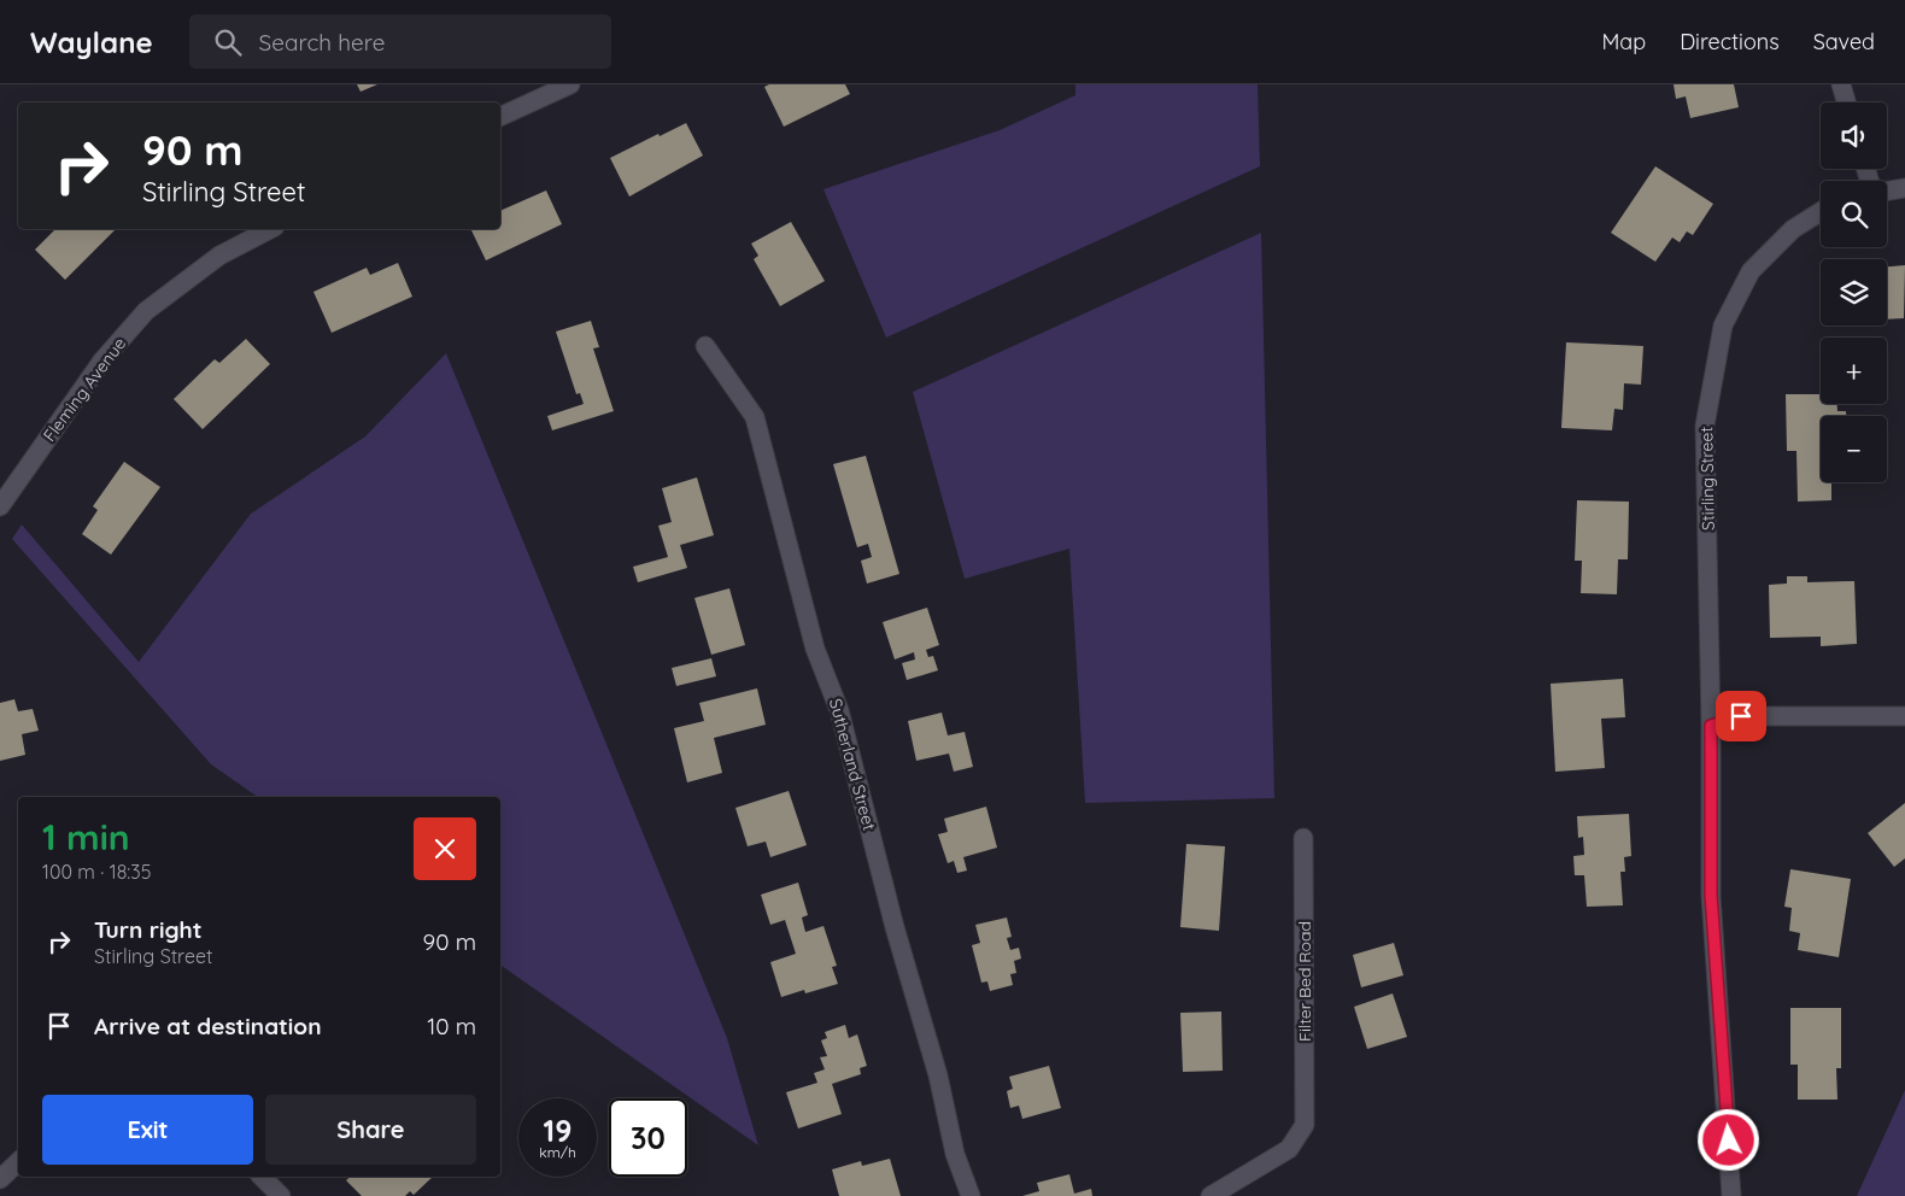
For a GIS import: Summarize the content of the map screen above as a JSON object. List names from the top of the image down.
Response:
{
  "streets": {
    "street": [
      "Fleming Avenue",
      "Stirling Street",
      "Sutherland Street",
      "Filter Bed Road"
    ]
  },
  "page": {
    "header": "Waylane",
    "search": "Search here",
    "nav": ["Map", "Directions", "Saved"],
    "map_buttons": ["+", "−"],
    "turn": ["90 m", "Stirling Street"],
    "heading": ["1 min", "100 m · 18:35"],
    "list": [
      {
        "name": "Turn right",
        "note": "Stirling Street",
        "value": "90 m"
      },
      {
        "name": "Arrive at destination",
        "value": "10 m"
      }
    ],
    "buttons": ["Exit", "Share"],
    "speed": "19 km/h",
    "limit": "30"
  }
}
